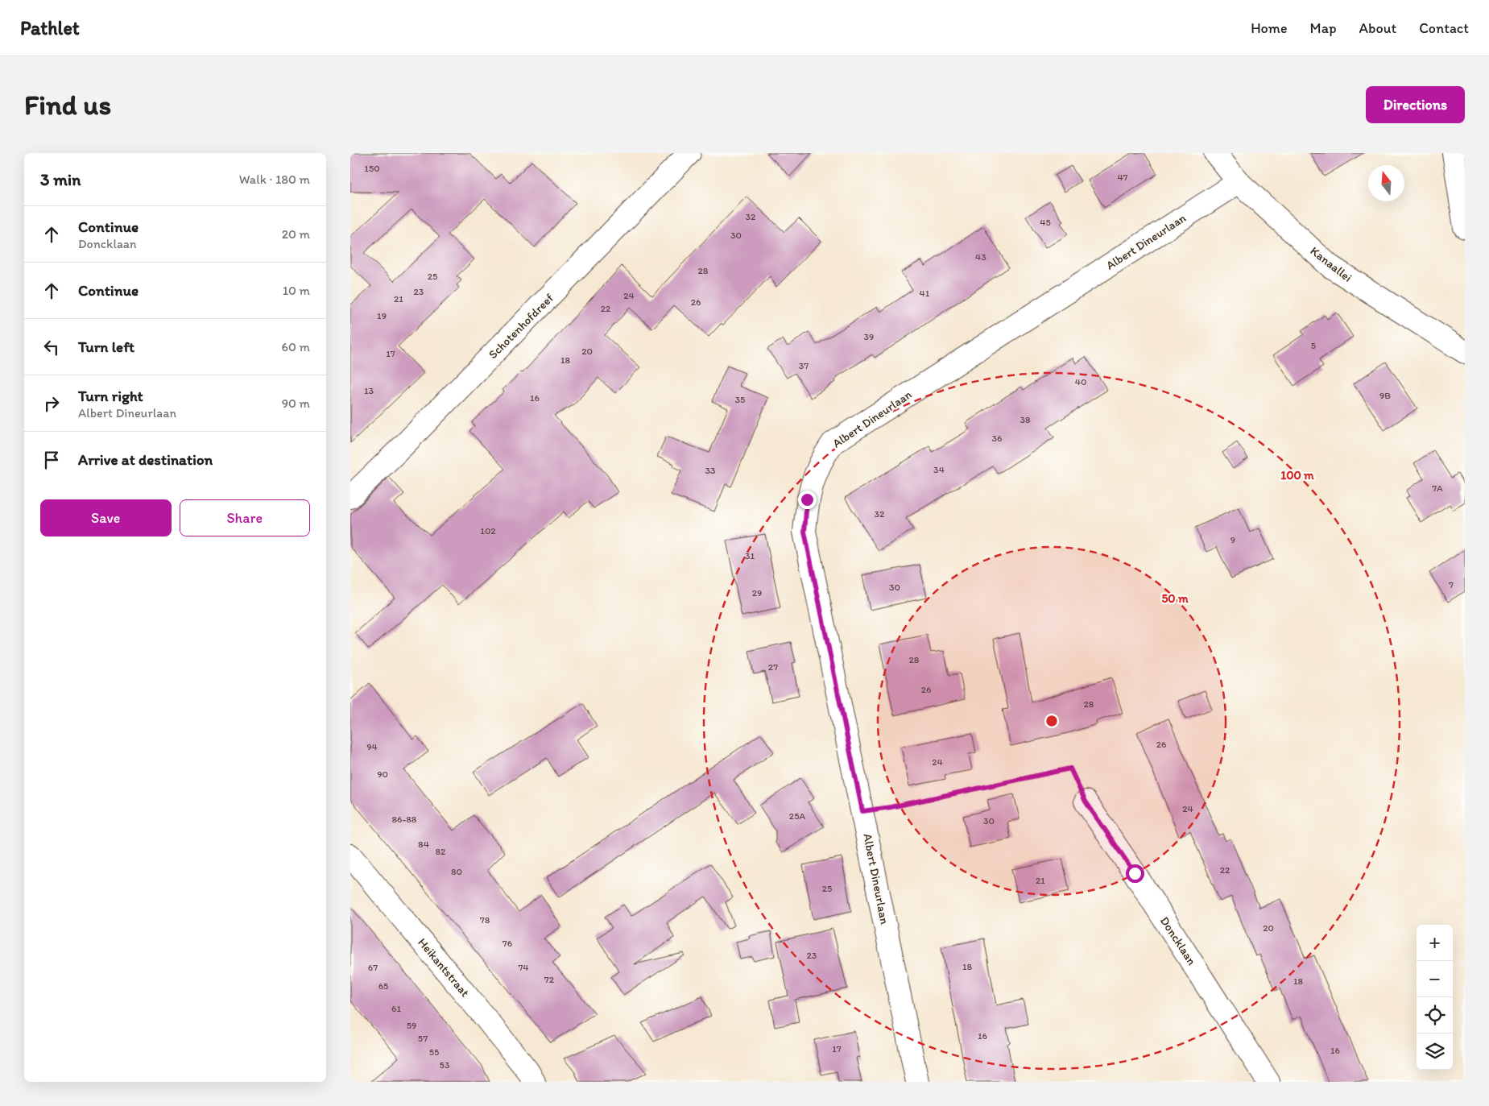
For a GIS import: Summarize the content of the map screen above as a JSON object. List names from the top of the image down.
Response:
{
  "streets": {
    "street": [
      "Albert Dineurlaan",
      "Kanaallei",
      "Schotenhofdreef",
      "Doncklaan",
      "Heikantstraat"
    ]
  },
  "crossings": [
    ["Albert Dineurlaan", "Kanaallei"]
  ],
  "house_numbers": [
    "150",
    "47",
    "32",
    "45",
    "30",
    "43",
    "28",
    "25",
    "23",
    "41",
    "24",
    "21",
    "26",
    "22",
    "19",
    "39",
    "5",
    "20",
    "17",
    "18",
    "37",
    "40",
    "13",
    "9B",
    "16",
    "35",
    "38",
    "36",
    "34",
    "33",
    "7A",
    "32",
    "102",
    "9",
    "31",
    "7",
    "30",
    "29",
    "28",
    "27",
    "26",
    "28",
    "26",
    "94",
    "24",
    "90",
    "24",
    "25A",
    "86-88",
    "30",
    "84",
    "82",
    "22",
    "80",
    "21",
    "25",
    "78",
    "20",
    "76",
    "23",
    "18",
    "67",
    "74",
    "72",
    "18",
    "65",
    "61",
    "59",
    "16",
    "57",
    "17",
    "16",
    "55",
    "53"
  ],
  "north": "top",
  "page": {
    "header": "Pathlet",
    "nav": [
      "Home",
      "Map",
      "About",
      "Contact"
    ],
    "buttons": [
      "Directions",
      ["Save", "Share"]
    ],
    "title": "Find us",
    "heading": ["3 min", "Walk · 180 m"],
    "list": [
      ["Continue", "Doncklaan", "20 m"],
      ["Continue", "10 m"],
      ["Turn left", "60 m"],
      ["Turn right", "Albert Dineurlaan", "90 m"],
      "Arrive at destination"
    ],
    "map_buttons": ["+", "−"]
  },
  "rings": ["100 m", "50 m"]
}
